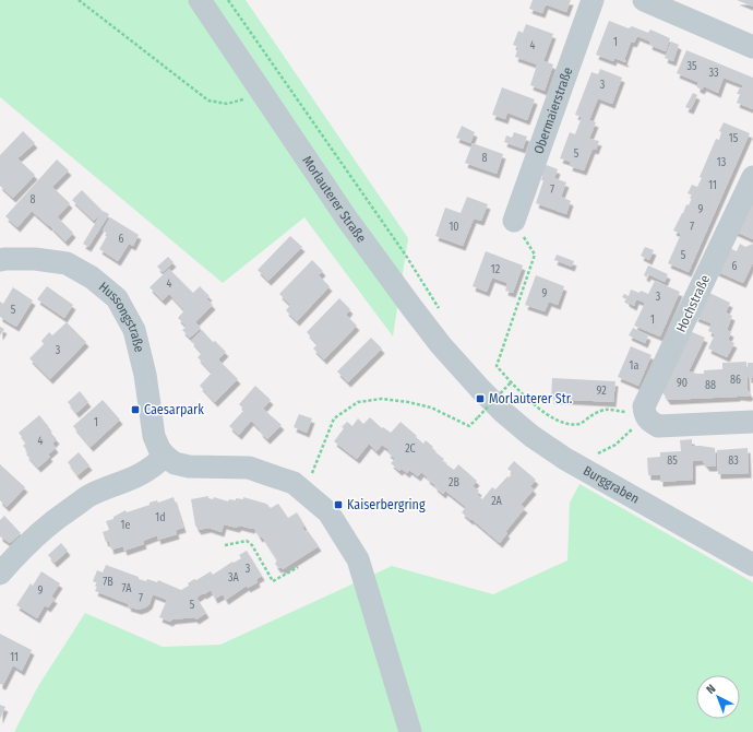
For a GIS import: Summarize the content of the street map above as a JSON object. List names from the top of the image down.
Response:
{
  "streets": {
    "street": [
      "Obermaierstraße",
      "Morlauterer Straße",
      "Hochstraße",
      "Hussongstraße",
      "Burggraben"
    ]
  },
  "crossings": [
    ["Morlauterer Straße", "Burggraben"]
  ],
  "places": {
    "transit": ["Morlauterer Str.", "Caesarpark", "Kaiserbergring"]
  },
  "house_numbers": [
    "1",
    "4",
    "35",
    "33",
    "3",
    "15",
    "5",
    "8",
    "13",
    "11",
    "7",
    "8",
    "9",
    "10",
    "7",
    "6",
    "5",
    "6",
    "12",
    "4",
    "9",
    "3",
    "5",
    "1",
    "3",
    "1a",
    "86",
    "90",
    "88",
    "92",
    "1",
    "4",
    "2C",
    "85",
    "83",
    "2B",
    "2A",
    "1d",
    "1e",
    "3",
    "3A",
    "7B",
    "7A",
    "9",
    "7",
    "5",
    "11"
  ],
  "north": "top left"
}
